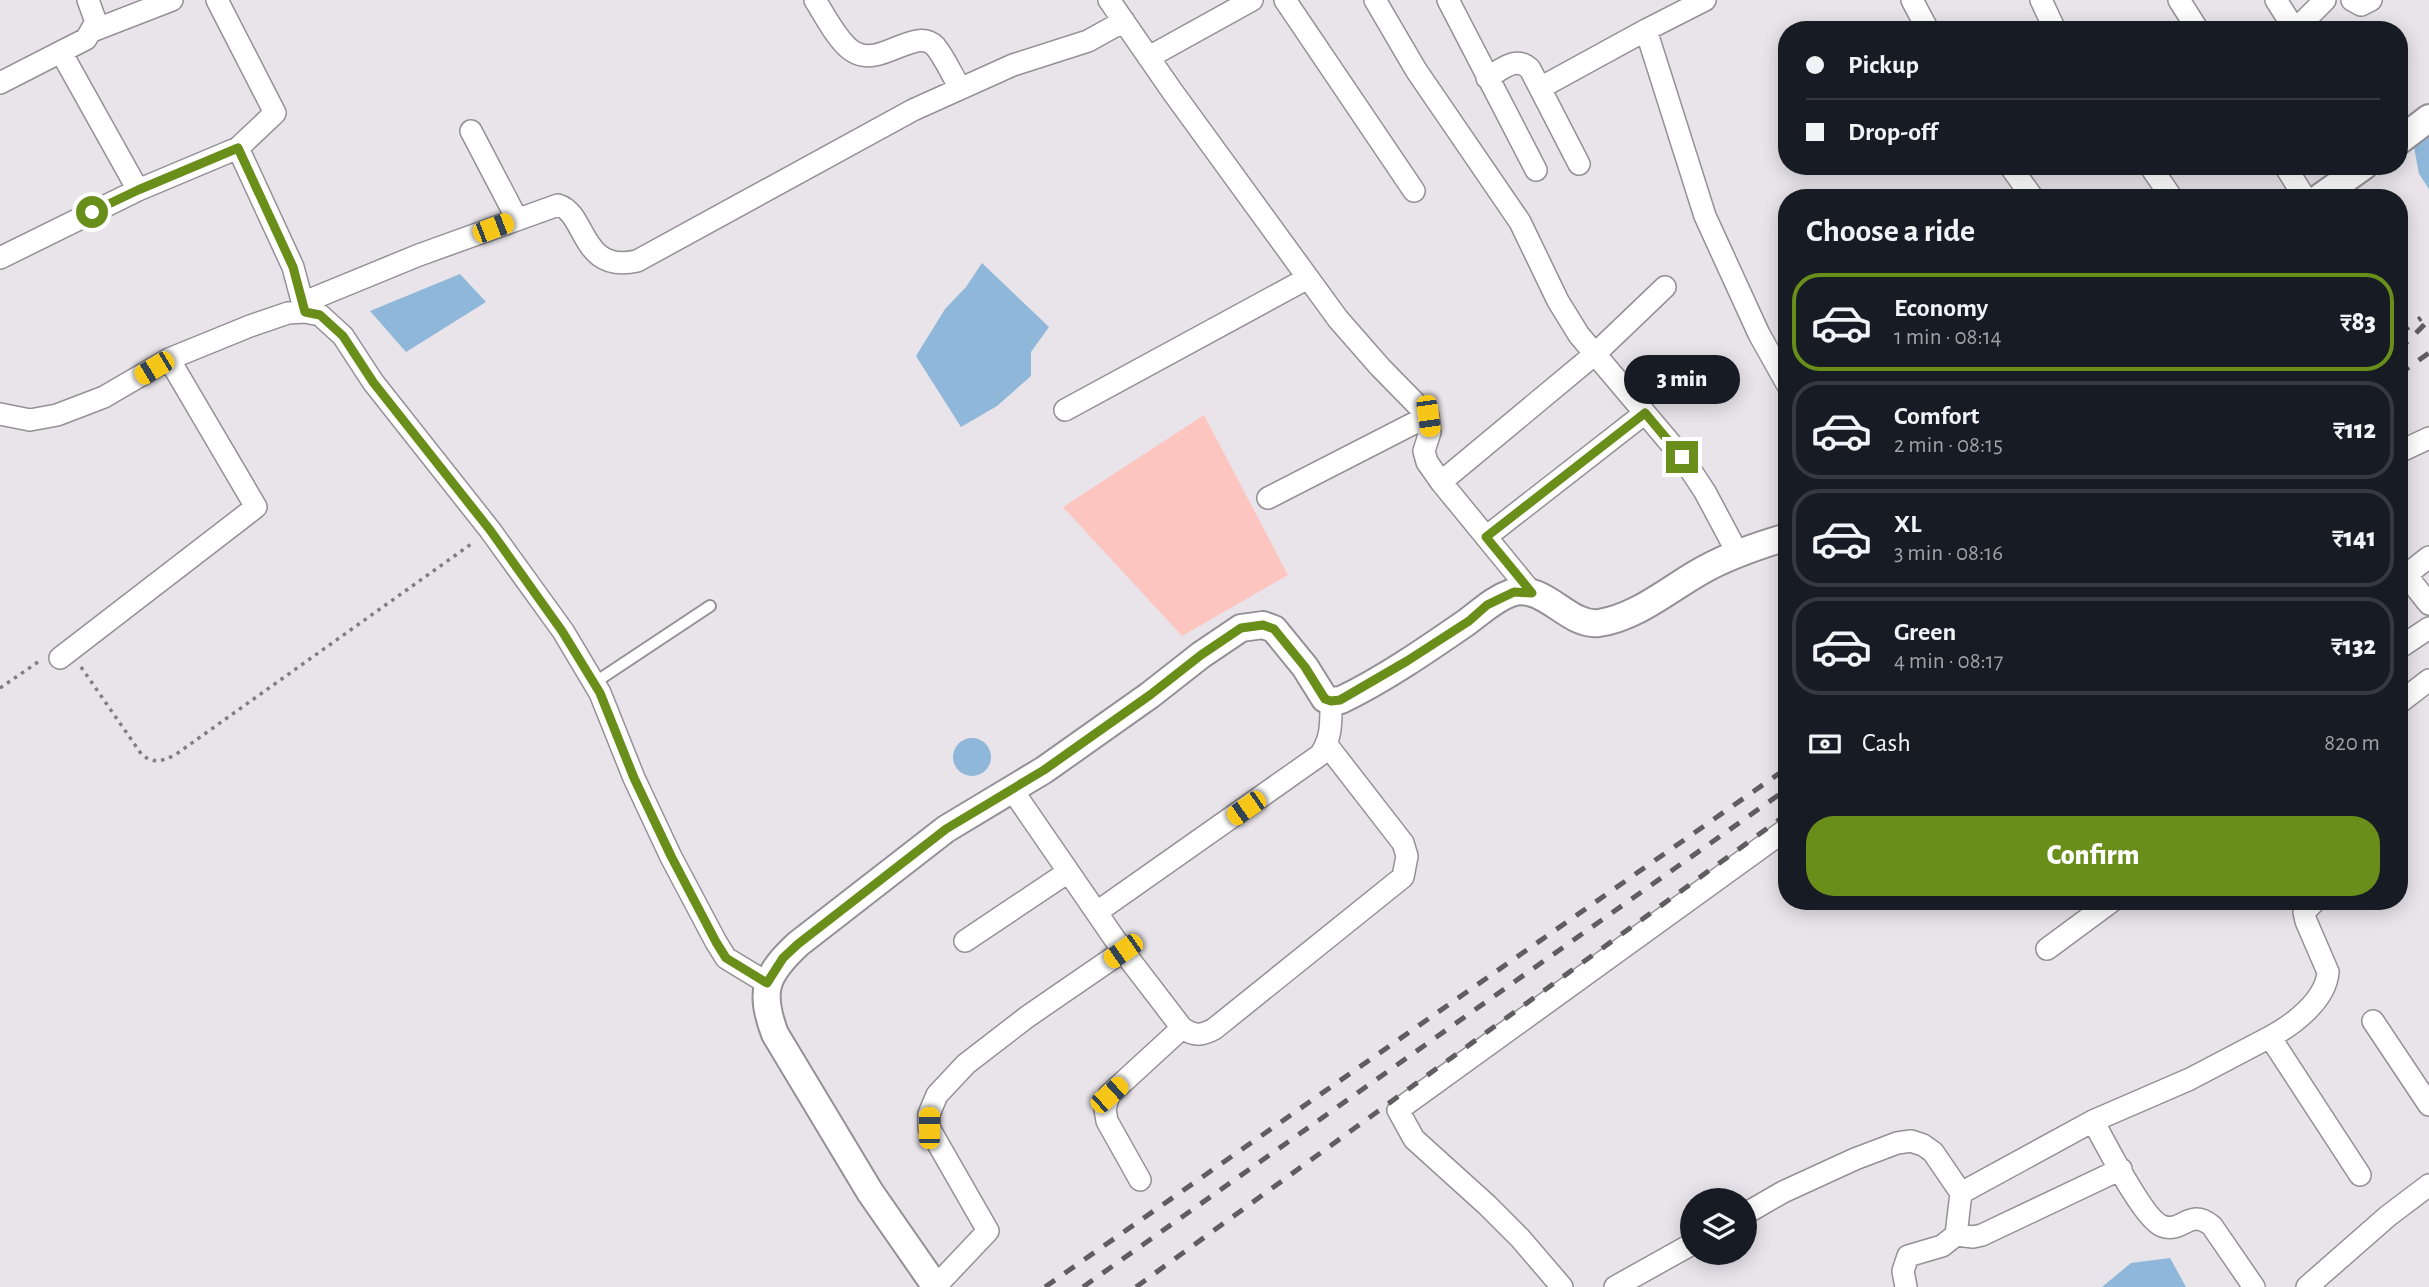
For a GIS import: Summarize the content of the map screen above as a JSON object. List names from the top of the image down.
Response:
{
  "page": {
    "banner": ["Pickup", "Drop-off"],
    "heading": "Choose a ride",
    "list": [
      {
        "name": "Economy",
        "note": "1 min · 08:14",
        "value": "₹83"
      },
      {
        "name": "Comfort",
        "note": "2 min · 08:15",
        "value": "₹112"
      },
      {
        "name": "XL",
        "note": "3 min · 08:16",
        "value": "₹141"
      },
      {
        "name": "Green",
        "note": "4 min · 08:17",
        "value": "₹132"
      }
    ],
    "bubble": "3 min",
    "pay": ["Cash", "820 m"],
    "buttons": "Confirm"
  }
}
